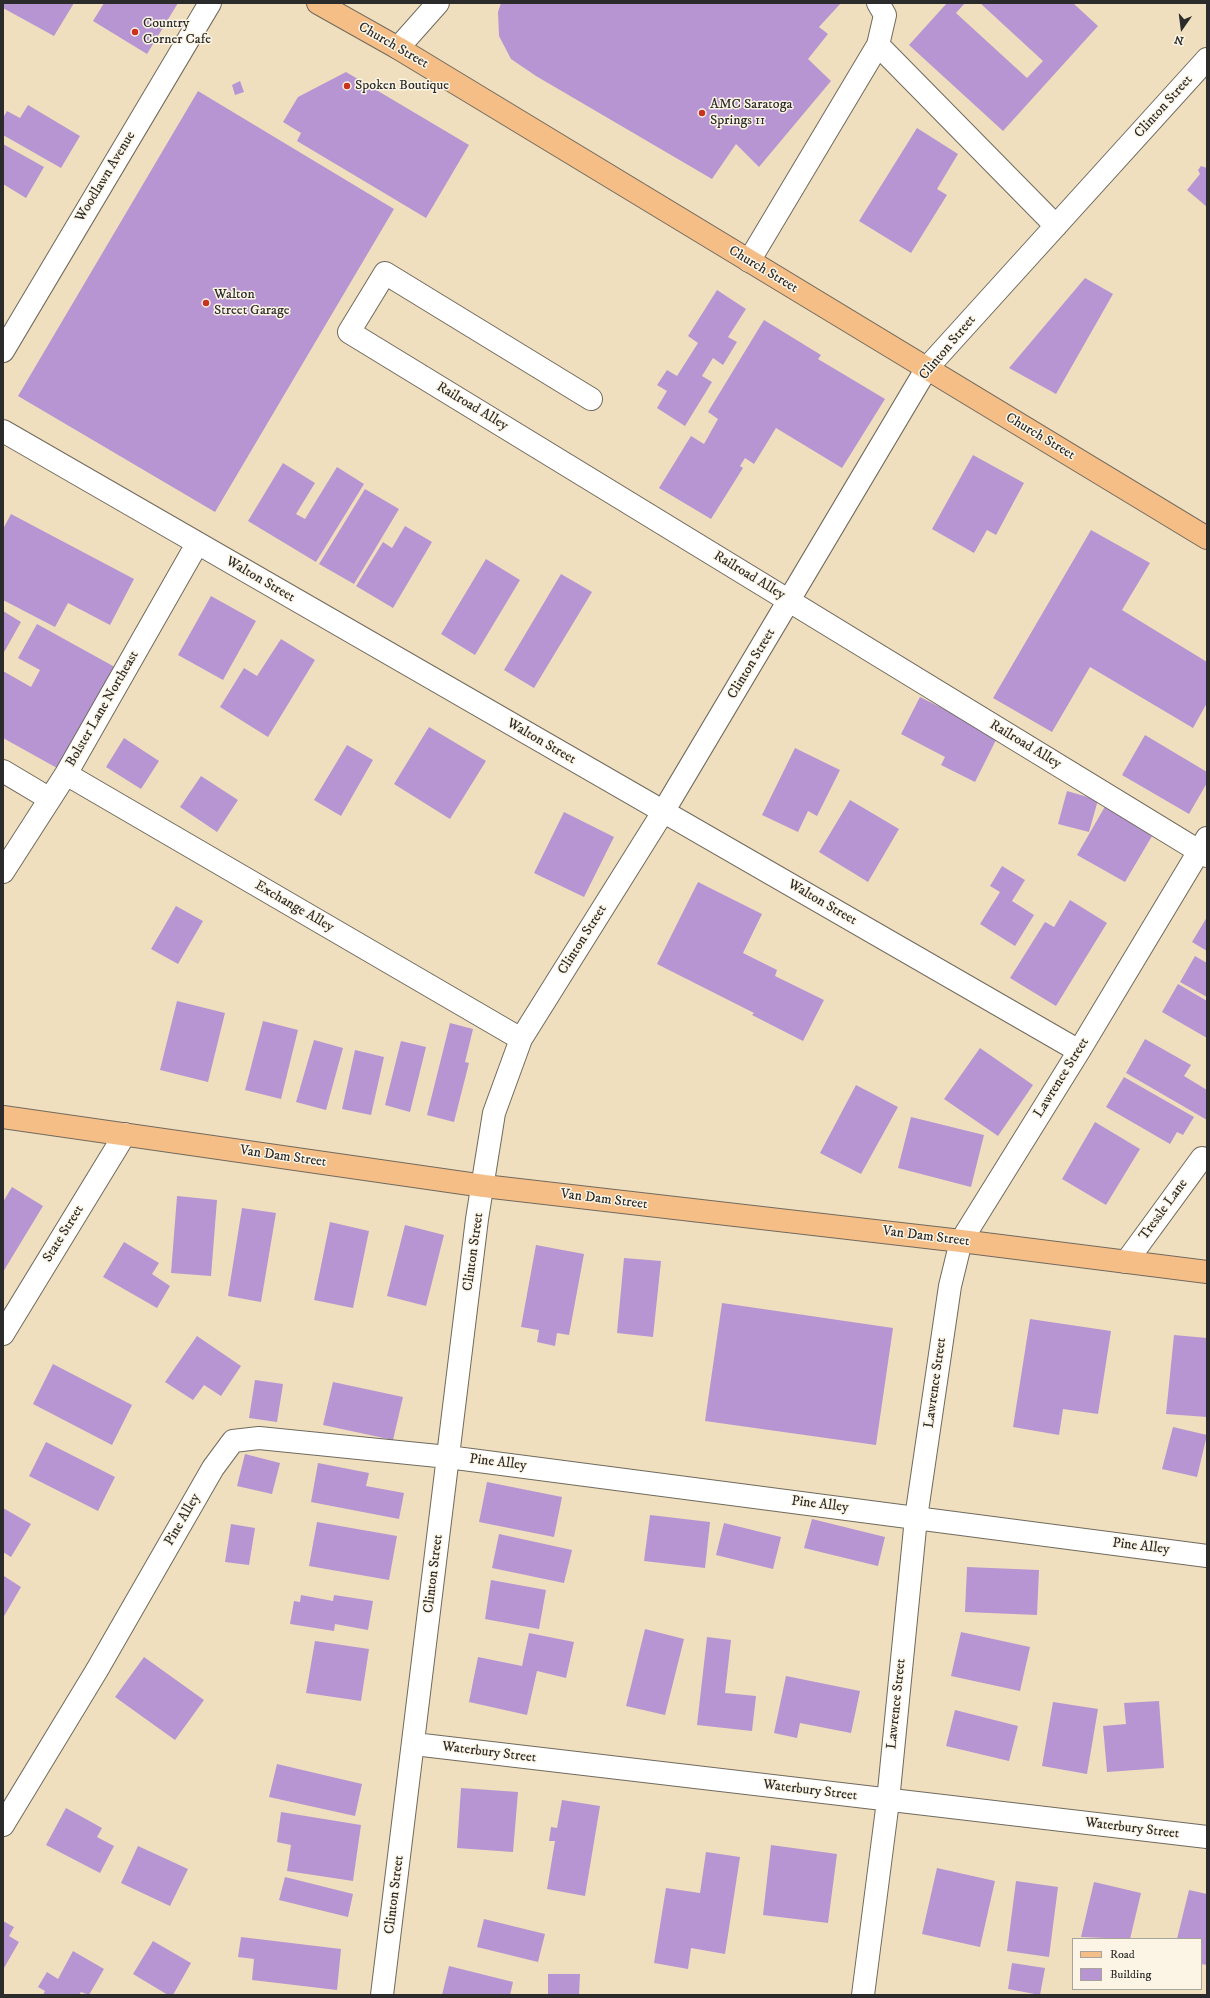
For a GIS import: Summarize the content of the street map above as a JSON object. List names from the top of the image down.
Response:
{
  "streets": {
    "main road": ["Church Street", "Van Dam Street"],
    "street": [
      "Clinton Street",
      "Woodlawn Avenue",
      "Railroad Alley",
      "Walton Street",
      "Bolster Lane Northeast",
      "Exchange Alley",
      "Lawrence Street",
      "Tressle Lane",
      "State Street",
      "Pine Alley",
      "Waterbury Street"
    ]
  },
  "crossings": [
    ["Church Street", "Clinton Street"],
    ["Clinton Street", "Railroad Alley"],
    ["Clinton Street", "Walton Street"],
    ["Clinton Street", "Exchange Alley"],
    ["Clinton Street", "Van Dam Street"],
    ["Clinton Street", "Pine Alley"],
    ["Clinton Street", "Waterbury Street"],
    ["Railroad Alley", "Lawrence Street"],
    ["Walton Street", "Bolster Lane Northeast"],
    ["Walton Street", "Lawrence Street"],
    ["Bolster Lane Northeast", "Exchange Alley"],
    ["Lawrence Street", "Van Dam Street"],
    ["Lawrence Street", "Pine Alley"],
    ["Lawrence Street", "Waterbury Street"],
    ["Van Dam Street", "Tressle Lane"],
    ["Van Dam Street", "State Street"]
  ],
  "places": [
    "Country Corner Cafe",
    "Spoken Boutique",
    "AMC Saratoga Springs 11",
    "Walton Street Garage"
  ],
  "legend": ["Road", "Building"],
  "north": "bottom"
}
